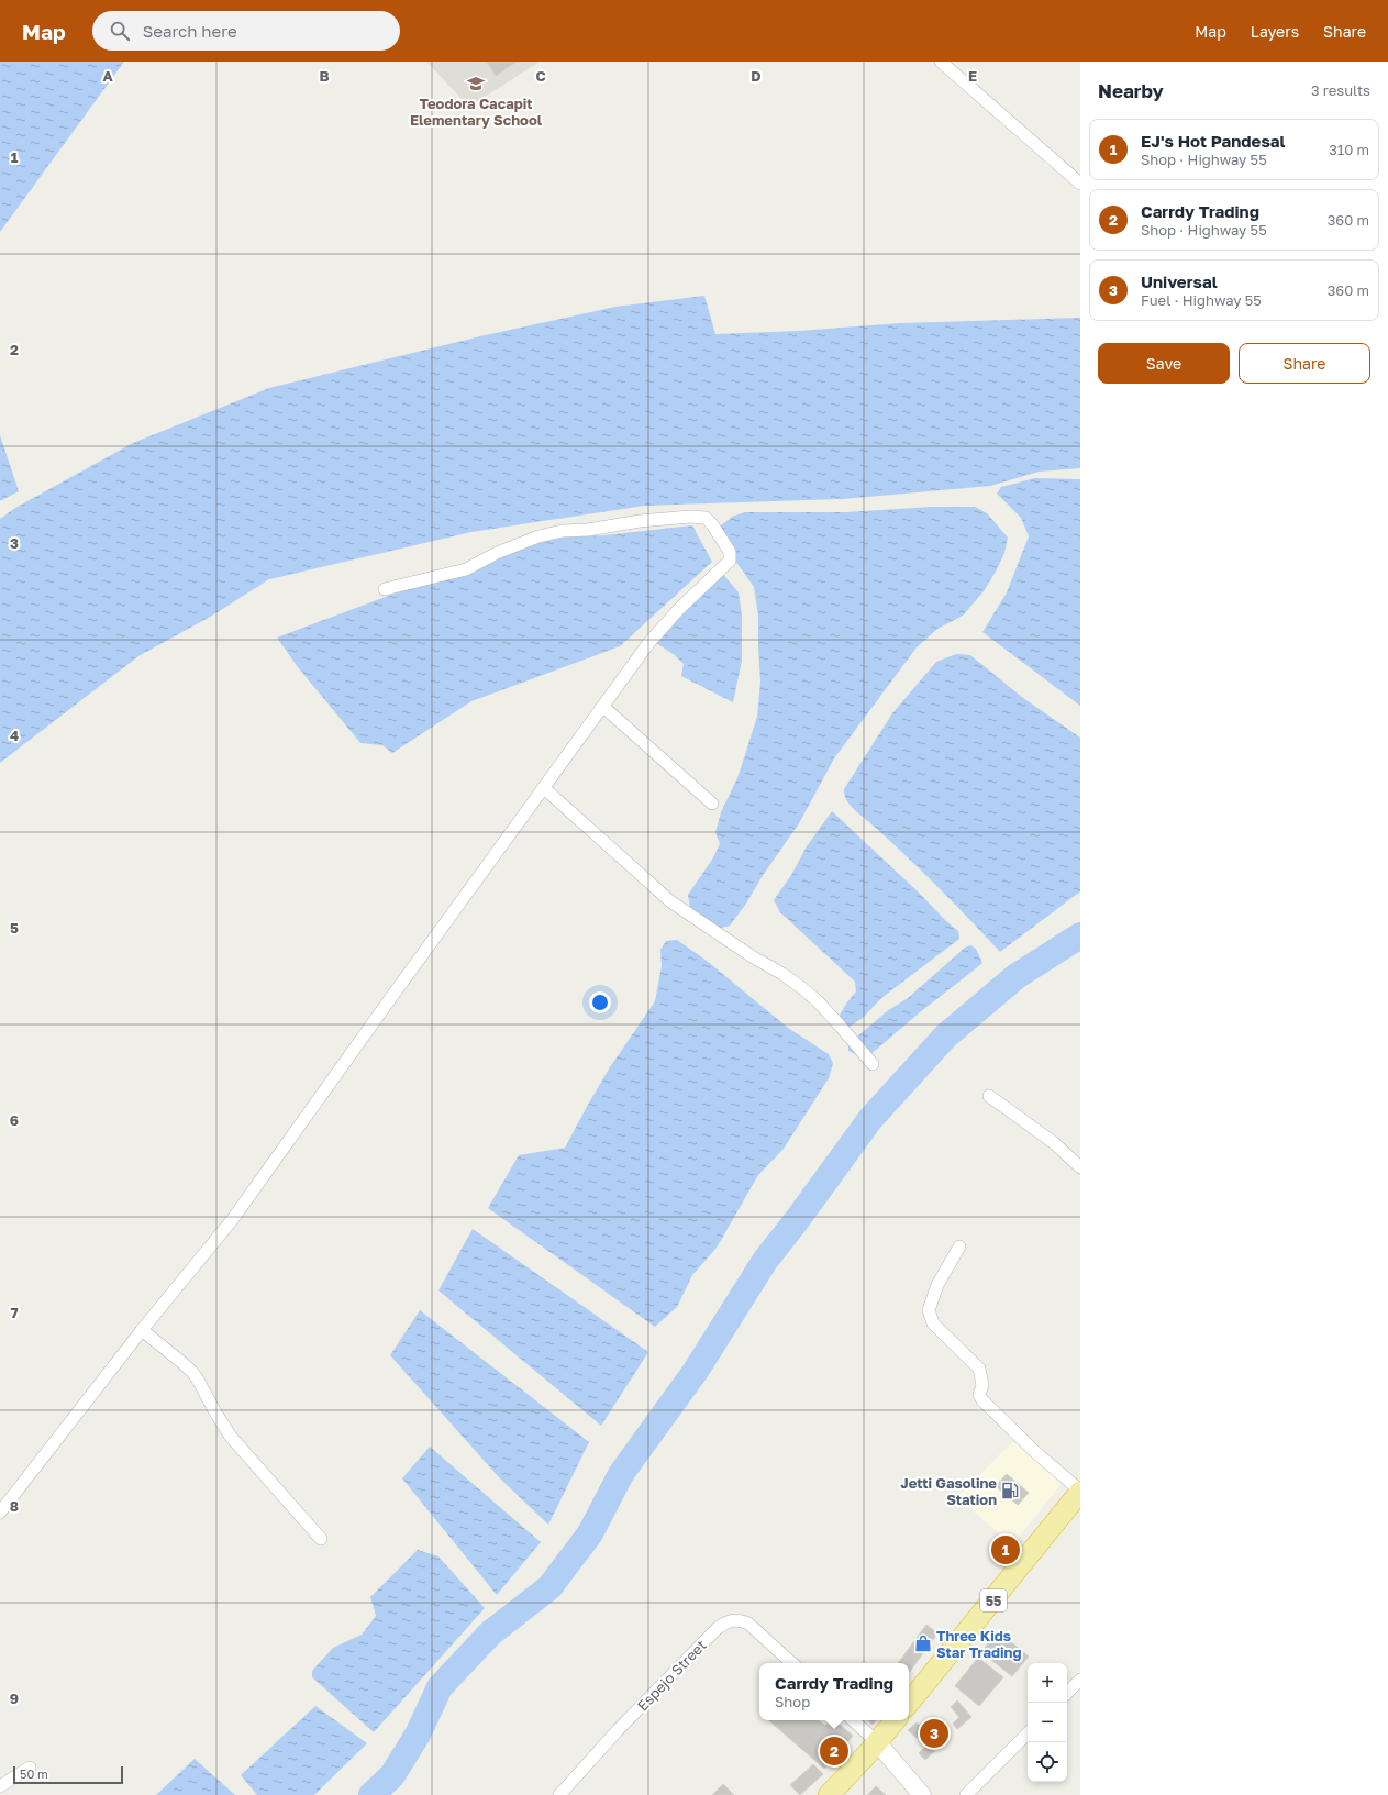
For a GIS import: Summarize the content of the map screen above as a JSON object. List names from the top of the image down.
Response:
{
  "streets": {
    "highway": ["55"],
    "street": ["Espejo Street"]
  },
  "places": {
    "school or university": ["Teodora Cacapit Elementary School"],
    "fuel station": ["Jetti Gasoline Station"],
    "shop": ["Three Kids Star Trading"]
  },
  "scale_bar": "50 m",
  "page": {
    "header": "Map",
    "search": "Search here",
    "nav": ["Map", "Layers", "Share"],
    "heading": ["Nearby", "3 results"],
    "list": [
      {
        "mark": "1",
        "name": "EJ's Hot Pandesal",
        "note": "Shop · Highway 55",
        "value": "310 m"
      },
      {
        "mark": "2",
        "name": "Carrdy Trading",
        "note": "Shop · Highway 55",
        "value": "360 m"
      },
      {
        "mark": "3",
        "name": "Universal",
        "note": "Fuel · Highway 55",
        "value": "360 m"
      }
    ],
    "buttons": ["Save", "Share"],
    "pins": ["1", "3", "2"],
    "map_buttons": ["+", "−"],
    "popup": ["Carrdy Trading", "Shop"],
    "scale": "50 m"
  },
  "grid": {
    "columns": [
      "A",
      "B",
      "C",
      "D",
      "E"
    ],
    "rows": [
      "1",
      "2",
      "3",
      "4",
      "5",
      "6",
      "7",
      "8",
      "9"
    ]
  }
}
